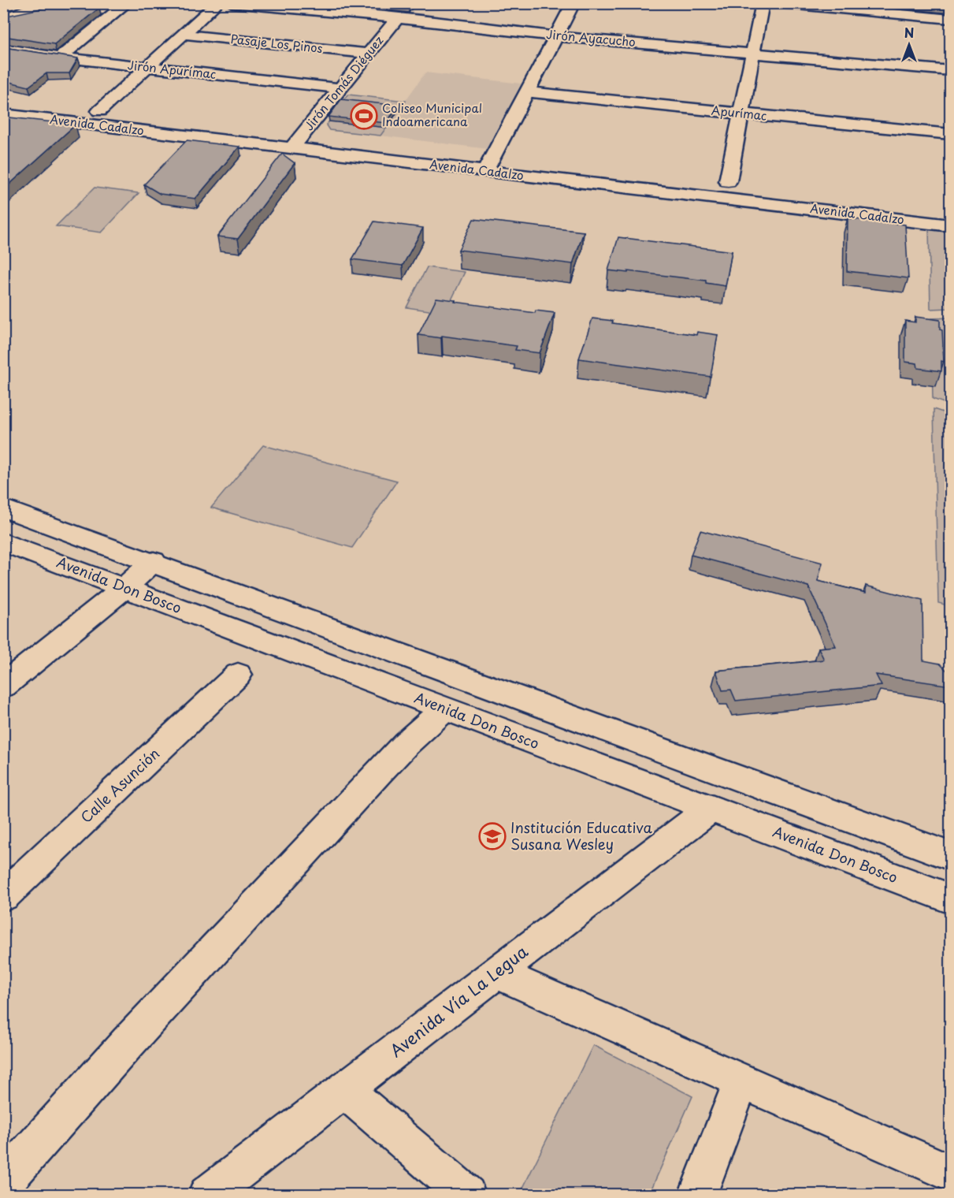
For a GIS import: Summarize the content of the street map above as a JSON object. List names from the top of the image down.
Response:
{
  "streets": {
    "street": [
      "Jirón Ayacucho",
      "Pasaje Los Pinos",
      "Jirón Apurímac",
      "Jirón Tomás Diéguez",
      "Apurímac",
      "Avenida Cadalzo",
      "Avenida Don Bosco",
      "Calle Asunción",
      "Avenida Vía La Legua"
    ]
  },
  "crossings": [
    ["Jirón Ayacucho", "Jirón Tomás Diéguez"],
    ["Pasaje Los Pinos", "Jirón Tomás Diéguez"],
    ["Jirón Apurímac", "Jirón Tomás Diéguez"],
    ["Jirón Tomás Diéguez", "Avenida Cadalzo"],
    ["Avenida Don Bosco", "Avenida Vía La Legua"]
  ],
  "places": {
    "sports": ["Coliseo Municipal Indoamericana"],
    "school or university": ["Institución Educativa Susana Wesley"]
  },
  "north": "top"
}
